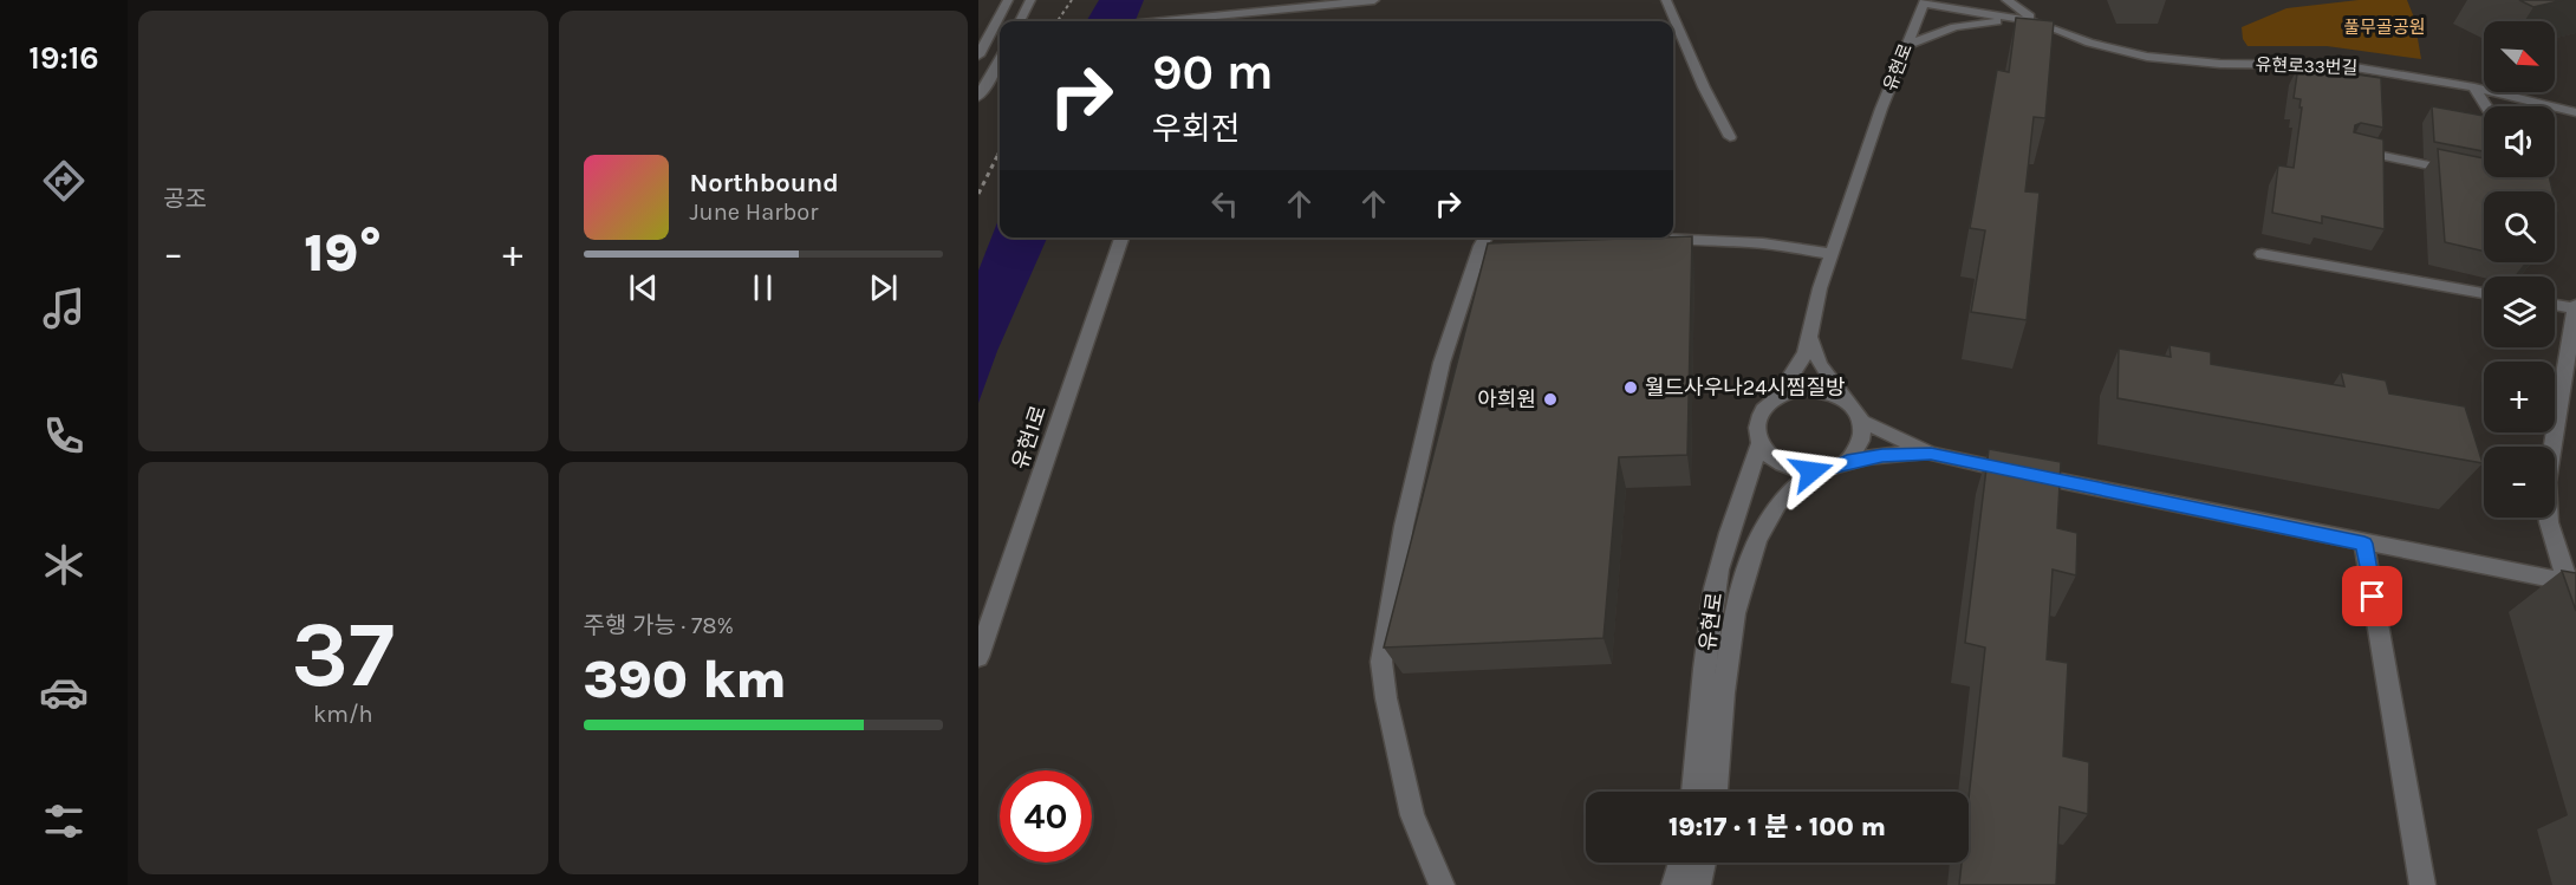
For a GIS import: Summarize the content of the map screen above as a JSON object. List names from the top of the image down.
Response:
{
  "streets": {
    "street": ["유현로33번길", "유현로", "유현1로"]
  },
  "crossings": [
    ["유현로33번길", "유현로"]
  ],
  "parks": ["풀무골공원"],
  "places": ["월드사우나24시찜질방", "아희원"],
  "north": "bottom right",
  "page": {
    "tabs": "19:16",
    "tile": [
      "공조",
      ["37", "km/h"],
      ["주행 가능 · 78%", "390 km"]
    ],
    "map_buttons": ["+", "−"],
    "turn": ["90 m", "우회전"],
    "song": ["Northbound", "June Harbor"],
    "heat": ["−", "19°", "+"],
    "limit": "40",
    "trip": "19:17 · 1 분 · 100 m"
  }
}
